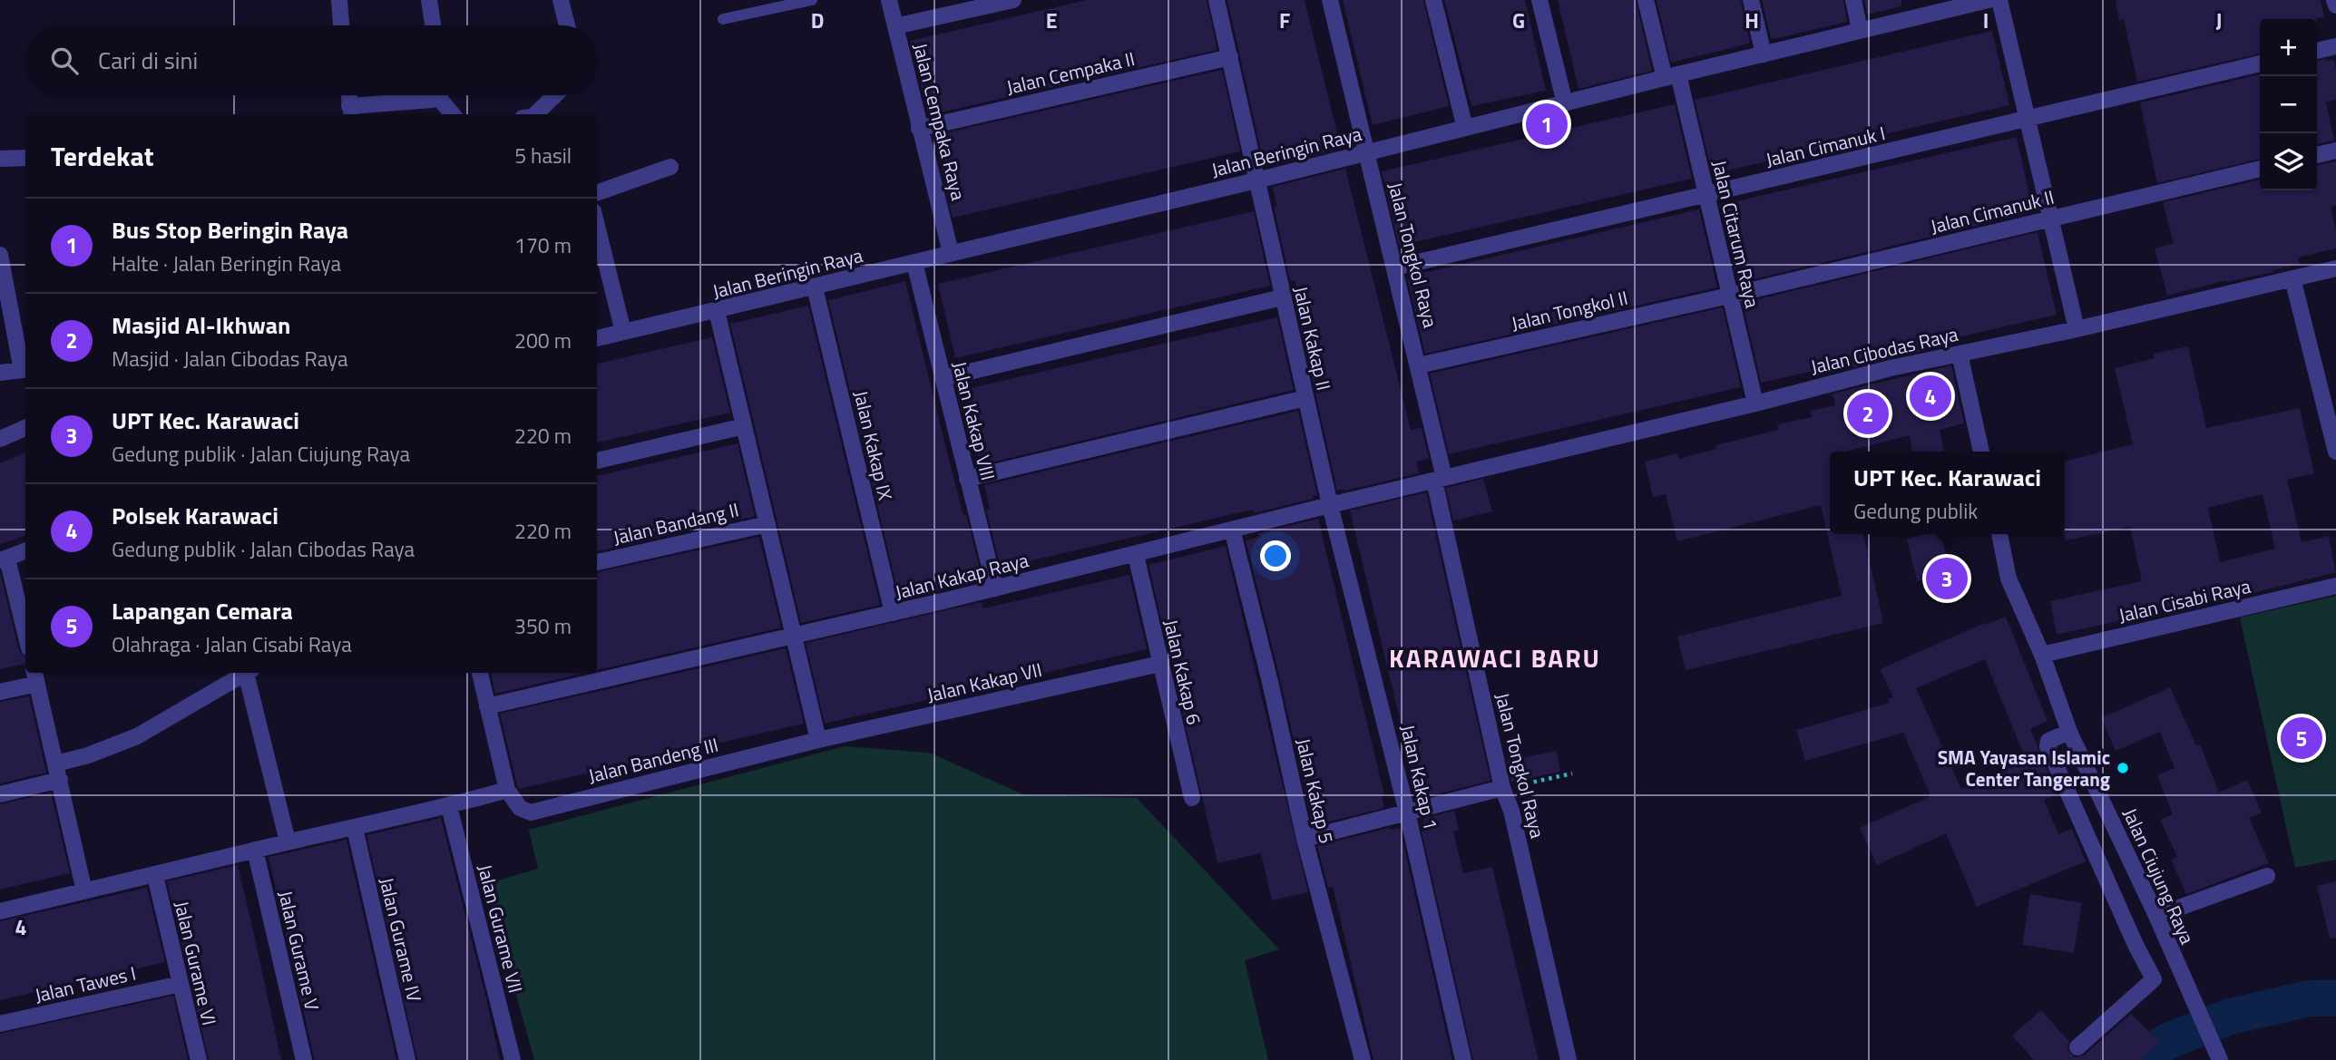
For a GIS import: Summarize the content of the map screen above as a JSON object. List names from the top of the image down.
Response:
{
  "streets": {
    "street": [
      "Jalan Cempaka II",
      "Jalan Cempaka Raya",
      "Jalan Cimanuk I",
      "Jalan Beringin Raya",
      "Jalan Cimanuk II",
      "Jalan Citarum Raya",
      "Jalan Tongkol Raya",
      "Jalan Tongkol II",
      "Jalan Kakap II",
      "Jalan Cibodas Raya",
      "Jalan Kakap VIII",
      "Jalan Kakap IX",
      "Jalan Bandang II",
      "Jalan Kakap Raya",
      "Jalan Cisabi Raya",
      "Jalan Kakap 6",
      "Jalan Kakap VII",
      "Jalan Bandeng III",
      "Jalan Kakap 1",
      "Jalan Kakap 5",
      "Jalan Ciujung Raya",
      "Jalan Gurame VII",
      "Jalan Gurame IV",
      "Jalan Gurame V",
      "Jalan Gurame VI",
      "Jalan Tawes I"
    ]
  },
  "crossings": [
    ["Jalan Cempaka II", "Jalan Cempaka Raya"],
    ["Jalan Cempaka II", "Jalan Kakap II"],
    ["Jalan Cempaka Raya", "Jalan Beringin Raya"],
    ["Jalan Cimanuk I", "Jalan Citarum Raya"],
    ["Jalan Cimanuk I", "Jalan Tongkol Raya"],
    ["Jalan Beringin Raya", "Jalan Citarum Raya"],
    ["Jalan Beringin Raya", "Jalan Tongkol Raya"],
    ["Jalan Beringin Raya", "Jalan Kakap II"],
    ["Jalan Beringin Raya", "Jalan Kakap VIII"],
    ["Jalan Beringin Raya", "Jalan Kakap IX"],
    ["Jalan Cimanuk II", "Jalan Citarum Raya"],
    ["Jalan Cimanuk II", "Jalan Tongkol II"],
    ["Jalan Citarum Raya", "Jalan Tongkol II"],
    ["Jalan Citarum Raya", "Jalan Cibodas Raya"],
    ["Jalan Tongkol Raya", "Jalan Tongkol II"],
    ["Jalan Tongkol Raya", "Jalan Cibodas Raya"],
    ["Jalan Tongkol Raya", "Jalan Kakap Raya"],
    ["Jalan Kakap II", "Jalan Kakap Raya"],
    ["Jalan Kakap II", "Jalan Kakap 1"],
    ["Jalan Cibodas Raya", "Jalan Kakap Raya"],
    ["Jalan Kakap VIII", "Jalan Kakap Raya"],
    ["Jalan Kakap IX", "Jalan Kakap Raya"],
    ["Jalan Kakap Raya", "Jalan Kakap 6"],
    ["Jalan Kakap Raya", "Jalan Kakap 1"],
    ["Jalan Kakap Raya", "Jalan Kakap 5"],
    ["Jalan Cisabi Raya", "Jalan Ciujung Raya"],
    ["Jalan Kakap 6", "Jalan Kakap VII"],
    ["Jalan Kakap VII", "Jalan Bandeng III"],
    ["Jalan Gurame VI", "Jalan Tawes I"]
  ],
  "districts": ["KARAWACI BARU"],
  "places": ["SMA Yayasan Islamic Center Tangerang"],
  "page": {
    "map_buttons": ["+", "−"],
    "search": "Cari di sini",
    "pins": [
      "1",
      "4",
      "2",
      "3",
      "5"
    ],
    "heading": ["Terdekat", "5 hasil"],
    "list": [
      {
        "mark": "1",
        "name": "Bus Stop Beringin Raya",
        "note": "Halte · Jalan Beringin Raya",
        "value": "170 m"
      },
      {
        "mark": "2",
        "name": "Masjid Al-Ikhwan",
        "note": "Masjid · Jalan Cibodas Raya",
        "value": "200 m"
      },
      {
        "mark": "3",
        "name": "UPT Kec. Karawaci",
        "note": "Gedung publik · Jalan Ciujung Raya",
        "value": "220 m"
      },
      {
        "mark": "4",
        "name": "Polsek Karawaci",
        "note": "Gedung publik · Jalan Cibodas Raya",
        "value": "220 m"
      },
      {
        "mark": "5",
        "name": "Lapangan Cemara",
        "note": "Olahraga · Jalan Cisabi Raya",
        "value": "350 m"
      }
    ],
    "popup": ["UPT Kec. Karawaci", "Gedung publik"]
  },
  "grid": {
    "columns": [
      "D",
      "E",
      "F",
      "G",
      "H",
      "I",
      "J"
    ],
    "rows": ["4"]
  }
}
